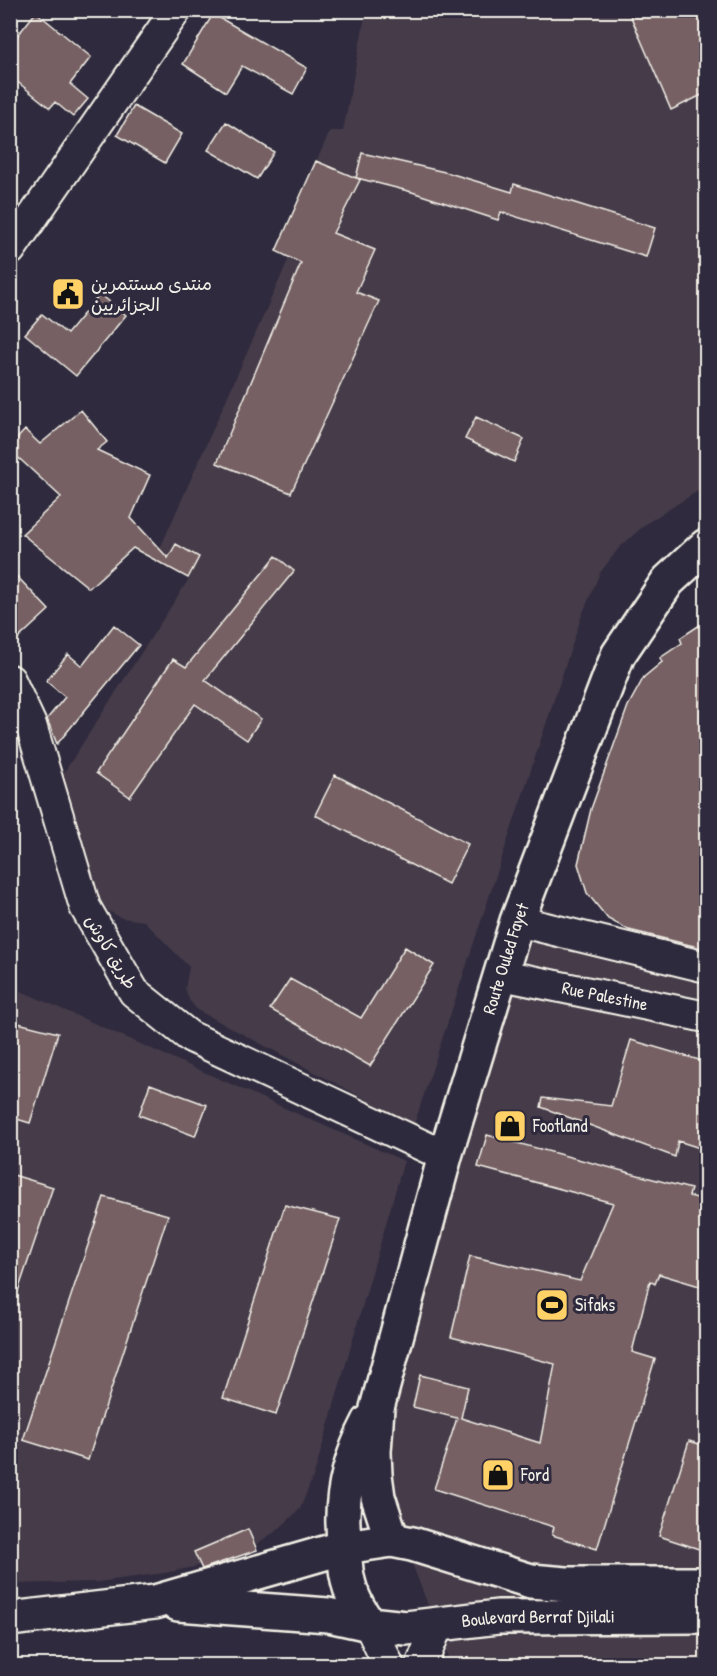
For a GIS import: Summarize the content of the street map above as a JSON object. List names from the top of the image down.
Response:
{
  "streets": {
    "main road": ["Route Ouled Fayet", "Boulevard Berraf Djilali"],
    "street": ["طريق كاوش", "Rue Palestine"]
  },
  "crossings": [
    ["طريق كاوش", "Route Ouled Fayet"],
    ["Route Ouled Fayet", "Rue Palestine"]
  ],
  "places": {
    "public building": ["منتدى مستتمرين الجزائريين"],
    "shop": ["Footland", "Ford"],
    "sports": ["Sifaks"]
  }
}
